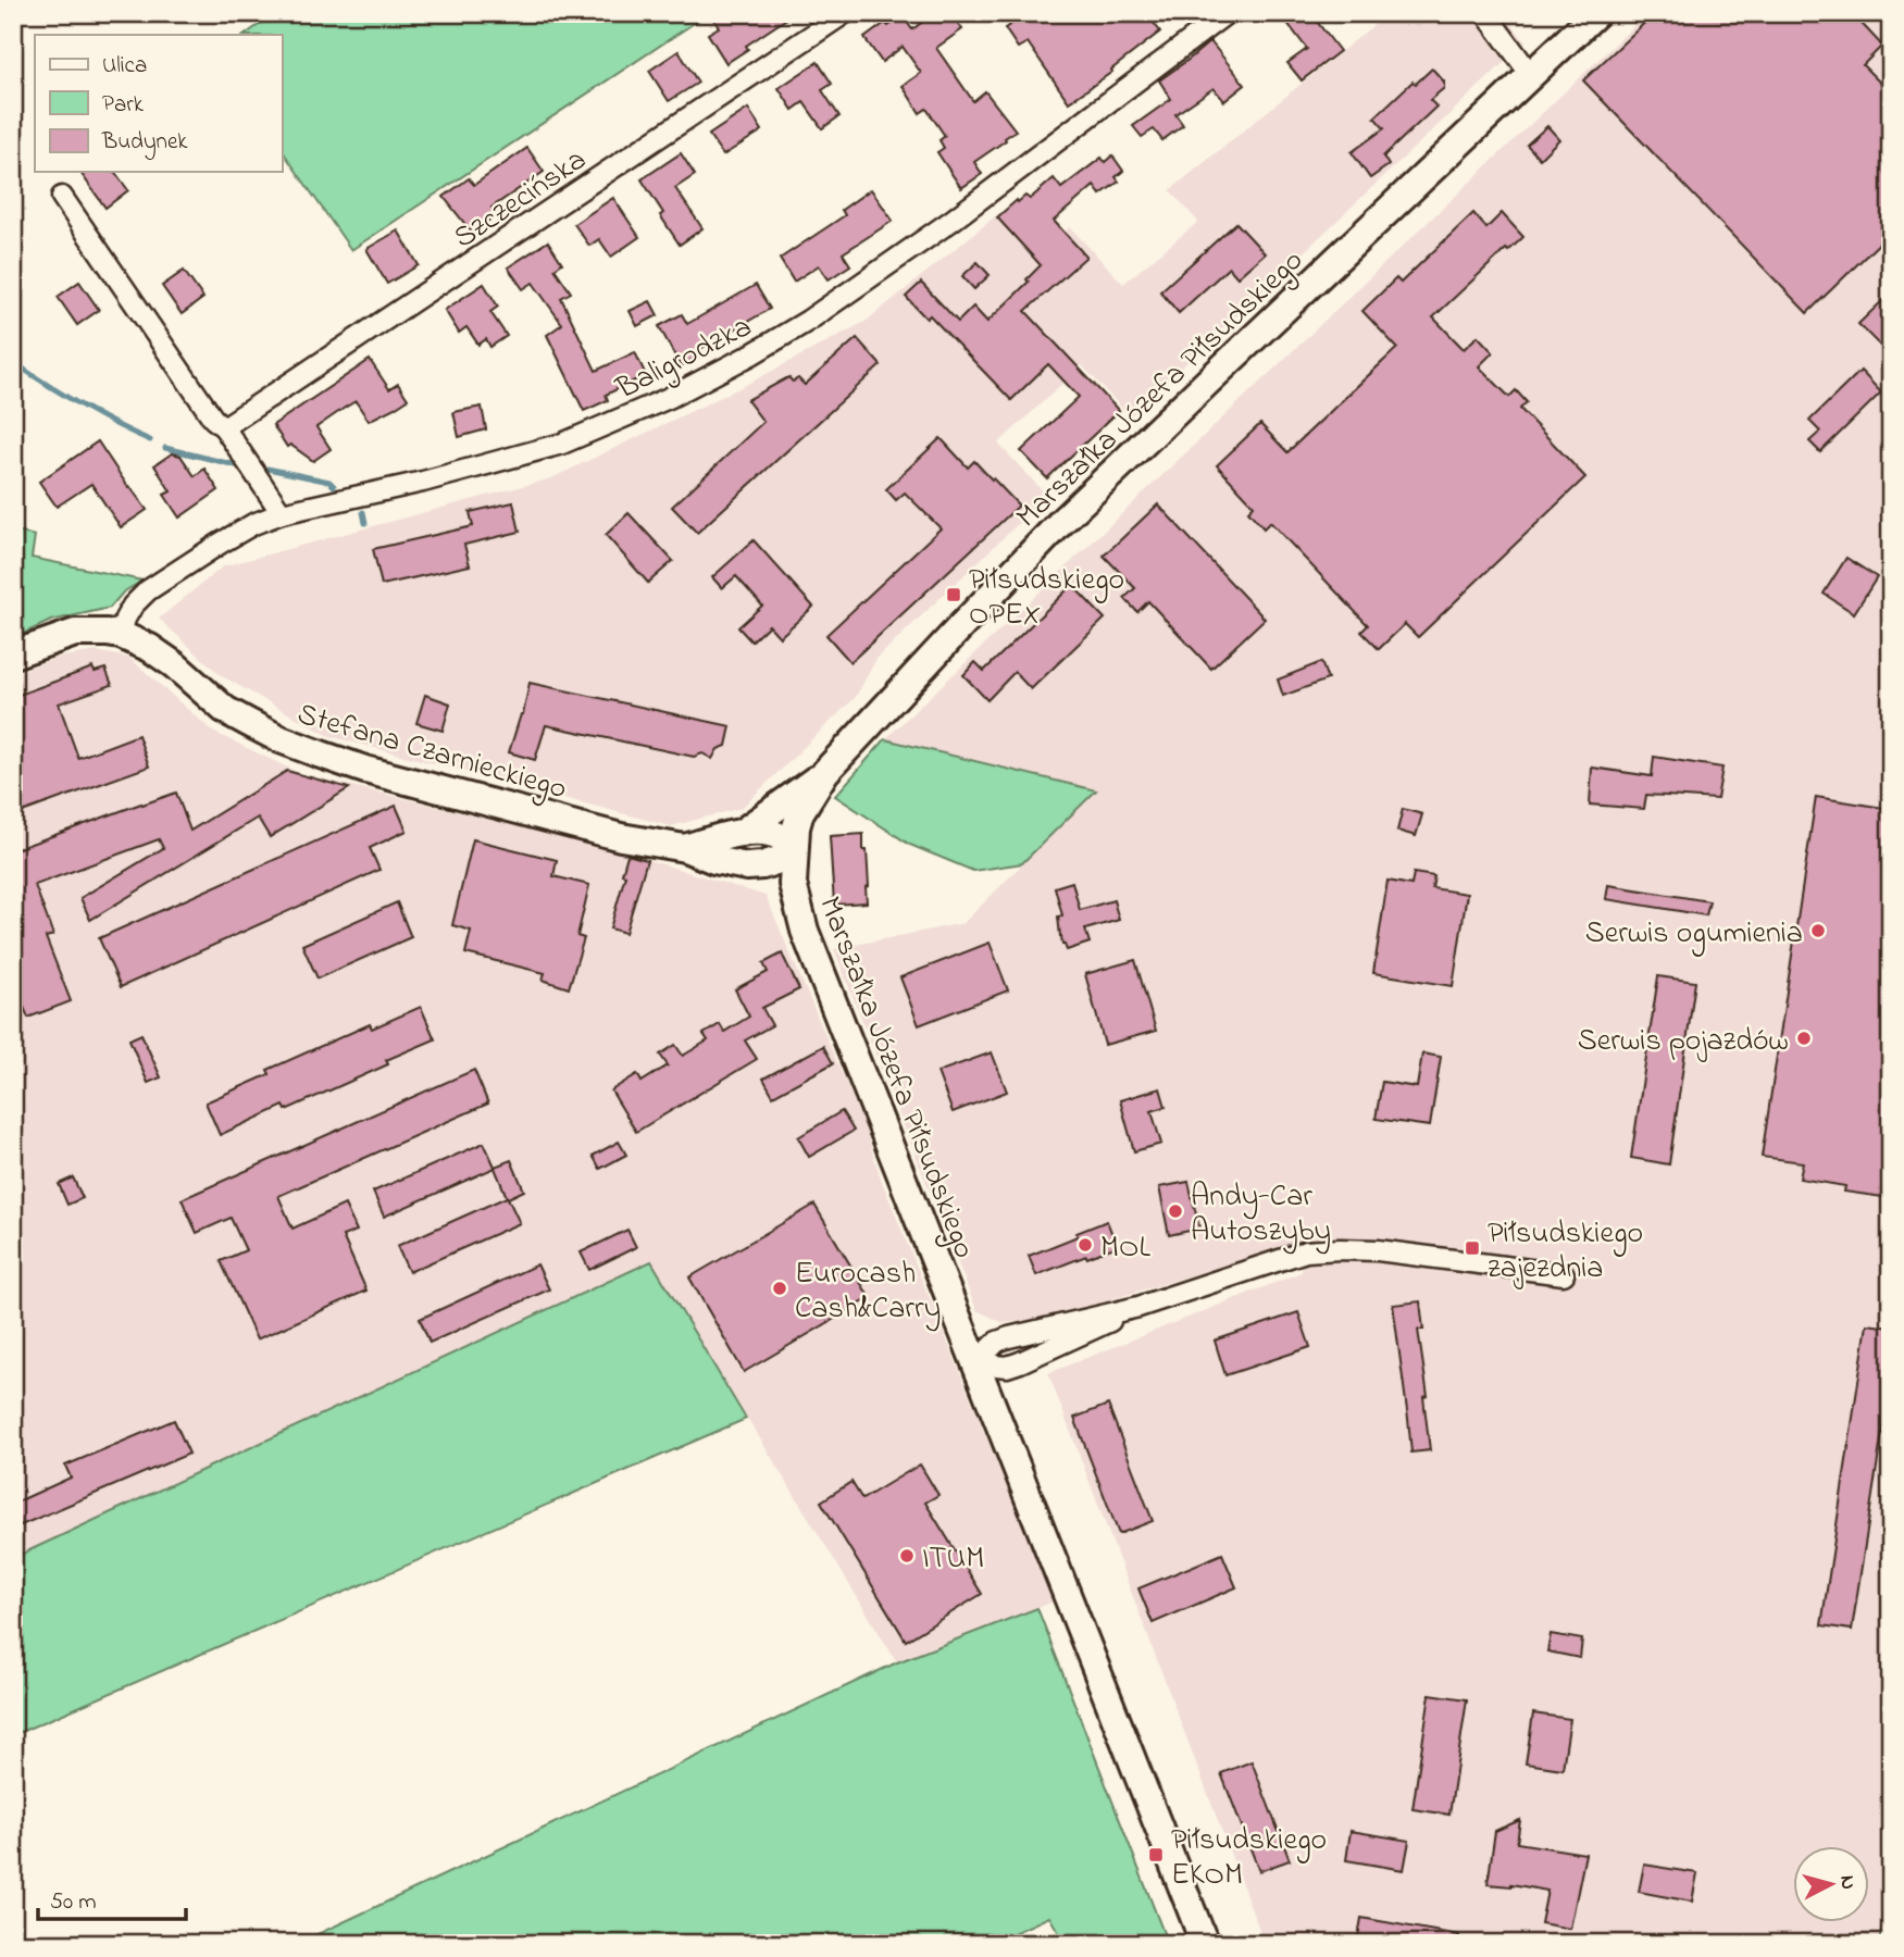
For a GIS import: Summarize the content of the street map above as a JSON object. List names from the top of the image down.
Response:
{
  "streets": {
    "main road": ["Marszałka Józefa Piłsudskiego", "Stefana Czarnieckiego"],
    "street": ["Szczecińska", "Baligrodzka"]
  },
  "crossings": [
    ["Baligrodzka", "Stefana Czarnieckiego"],
    ["Marszałka Józefa Piłsudskiego", "Stefana Czarnieckiego"]
  ],
  "places": {
    "transit": ["Piłsudskiego OPEX", "Piłsudskiego zajezdnia", "Piłsudskiego EKOM"],
    "other": [
      "Serwis ogumienia",
      "Serwis pojazdów",
      "Andy-Car Autoszyby",
      "MOL",
      "Eurocash Cash&Carry",
      "ITUM"
    ]
  },
  "legend": ["Ulica", "Park", "Budynek"],
  "scale_bar": "50 m",
  "north": "right"
}
